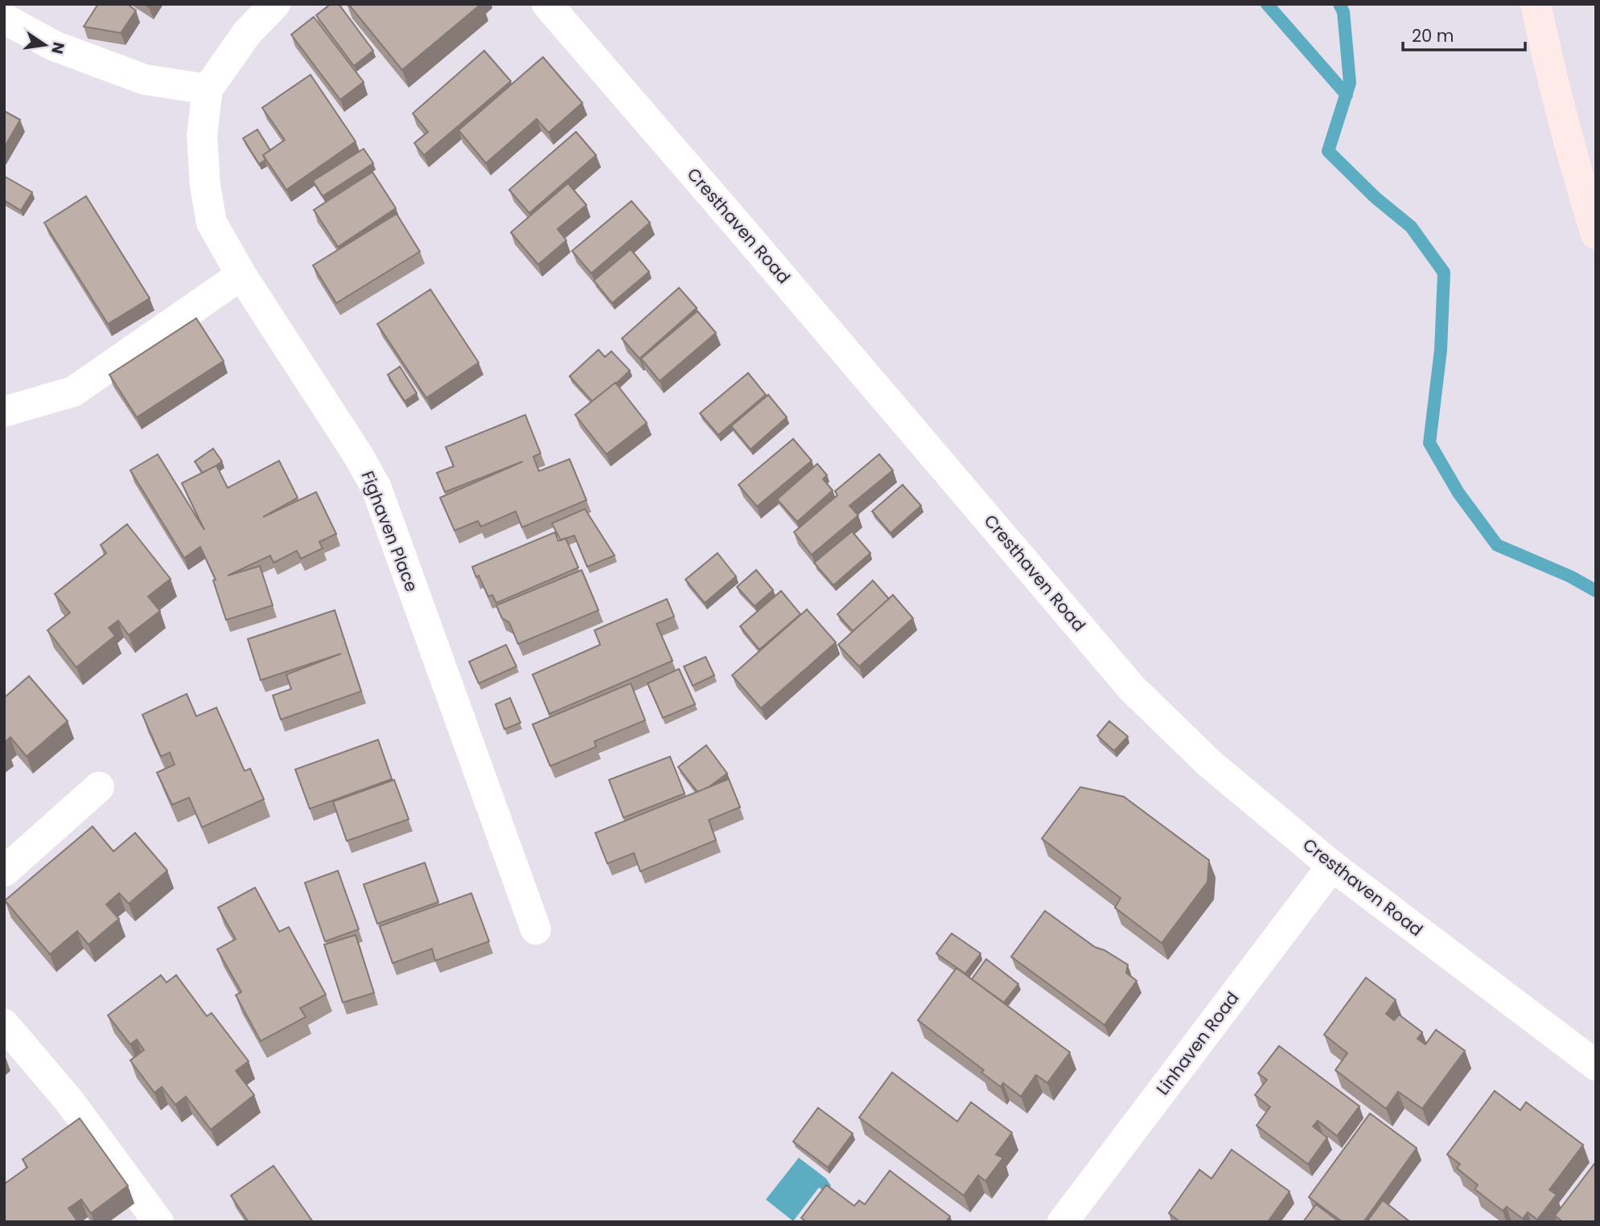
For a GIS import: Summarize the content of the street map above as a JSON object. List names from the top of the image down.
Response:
{
  "streets": {
    "street": ["Cresthaven Road", "Fighaven Place", "Linhaven Road"]
  },
  "crossings": [
    ["Cresthaven Road", "Linhaven Road"]
  ],
  "scale_bar": "20 m",
  "north": "right"
}
